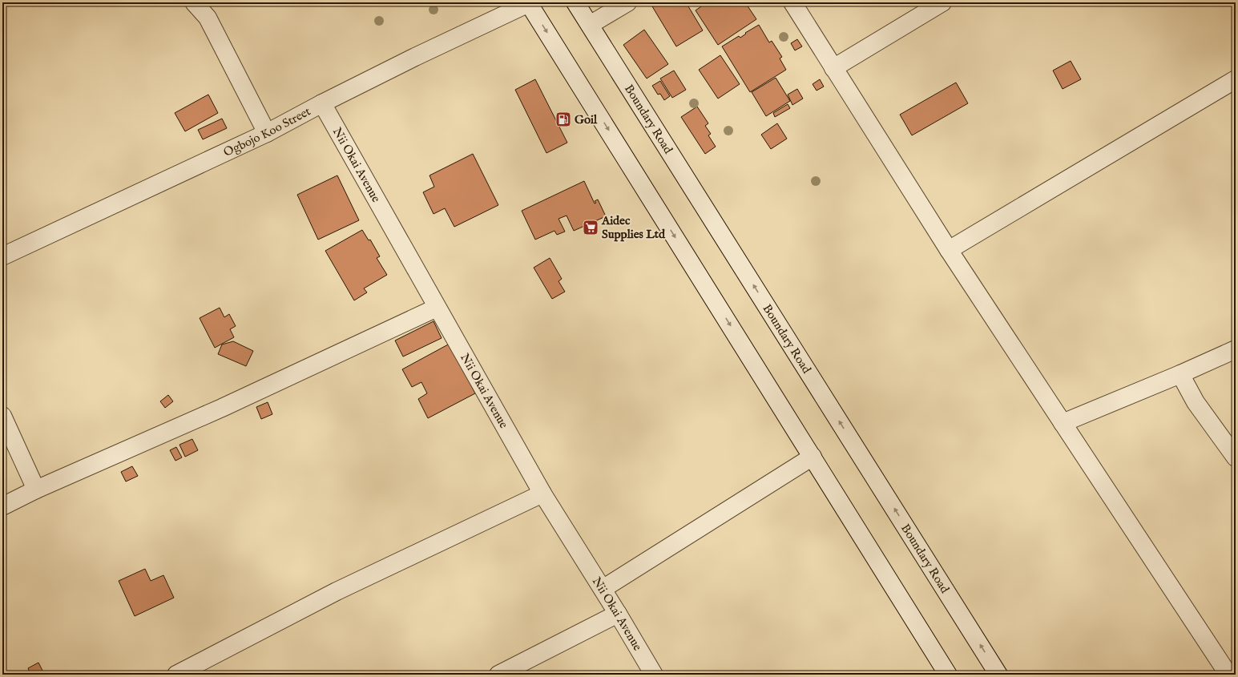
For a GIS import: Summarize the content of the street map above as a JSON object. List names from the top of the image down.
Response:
{
  "streets": {
    "street": ["Boundary Road", "Ogbojo Koo Street", "Nii Okai Avenue"]
  },
  "crossings": [
    ["Ogbojo Koo Street", "Nii Okai Avenue"]
  ],
  "places": {
    "fuel station": ["Goil"],
    "supermarket": ["Aidec Supplies Ltd"]
  }
}
